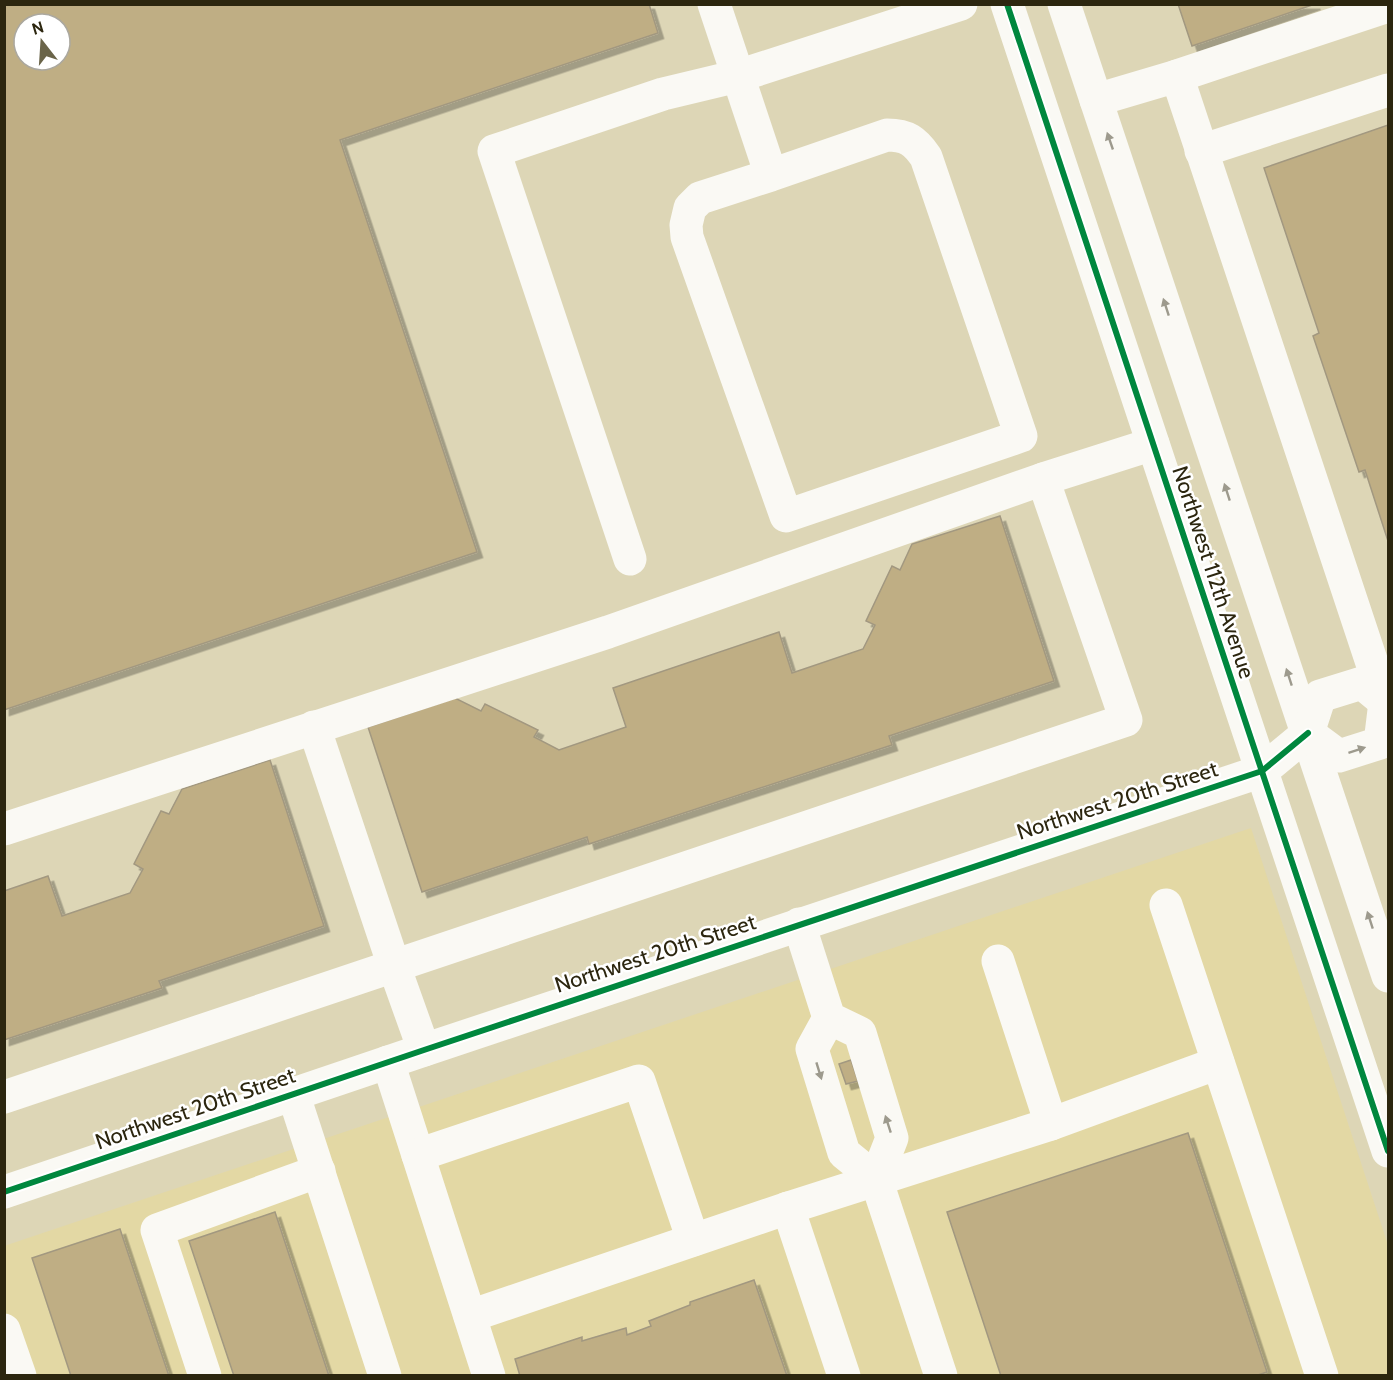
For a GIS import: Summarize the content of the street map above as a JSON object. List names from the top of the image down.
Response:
{
  "streets": {
    "street": ["Northwest 112th Avenue", "Northwest 20th Street"]
  },
  "crossings": [
    ["Northwest 112th Avenue", "Northwest 20th Street"]
  ],
  "north": "top"
}
